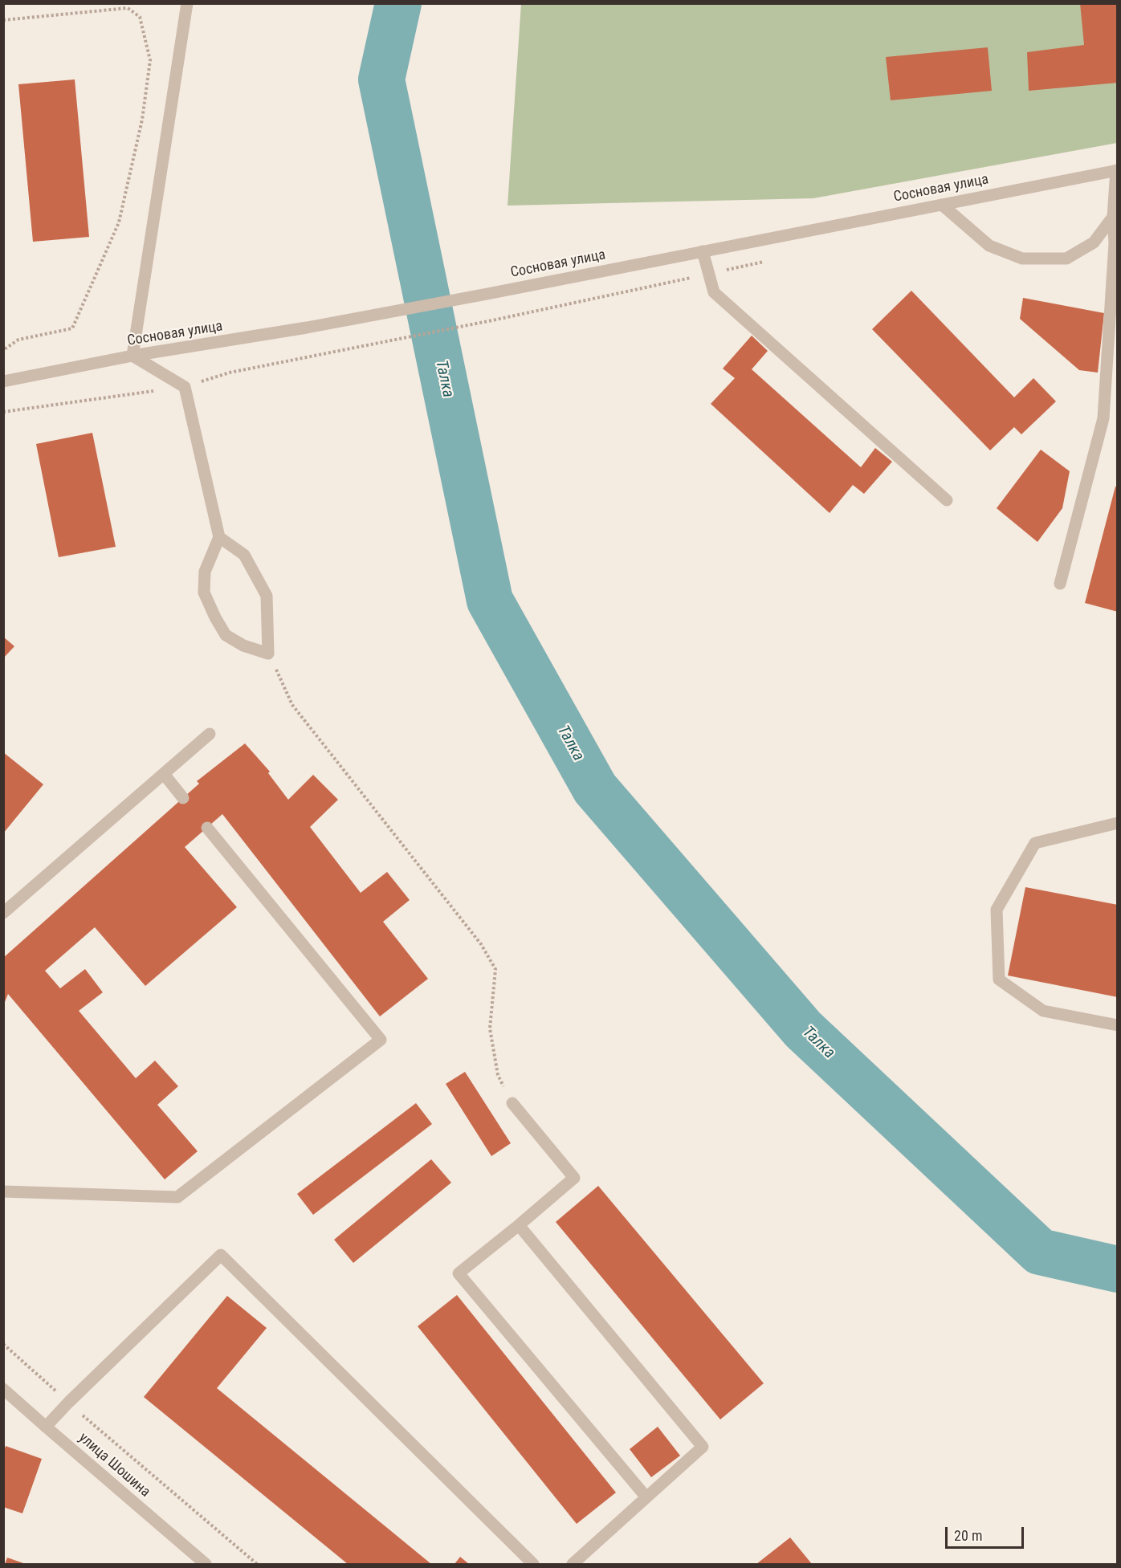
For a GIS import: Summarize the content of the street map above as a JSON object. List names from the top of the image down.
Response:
{
  "streets": {
    "street": ["Сосновая улица", "улица Шошина"]
  },
  "water": ["Талка"],
  "scale_bar": "20 m"
}
